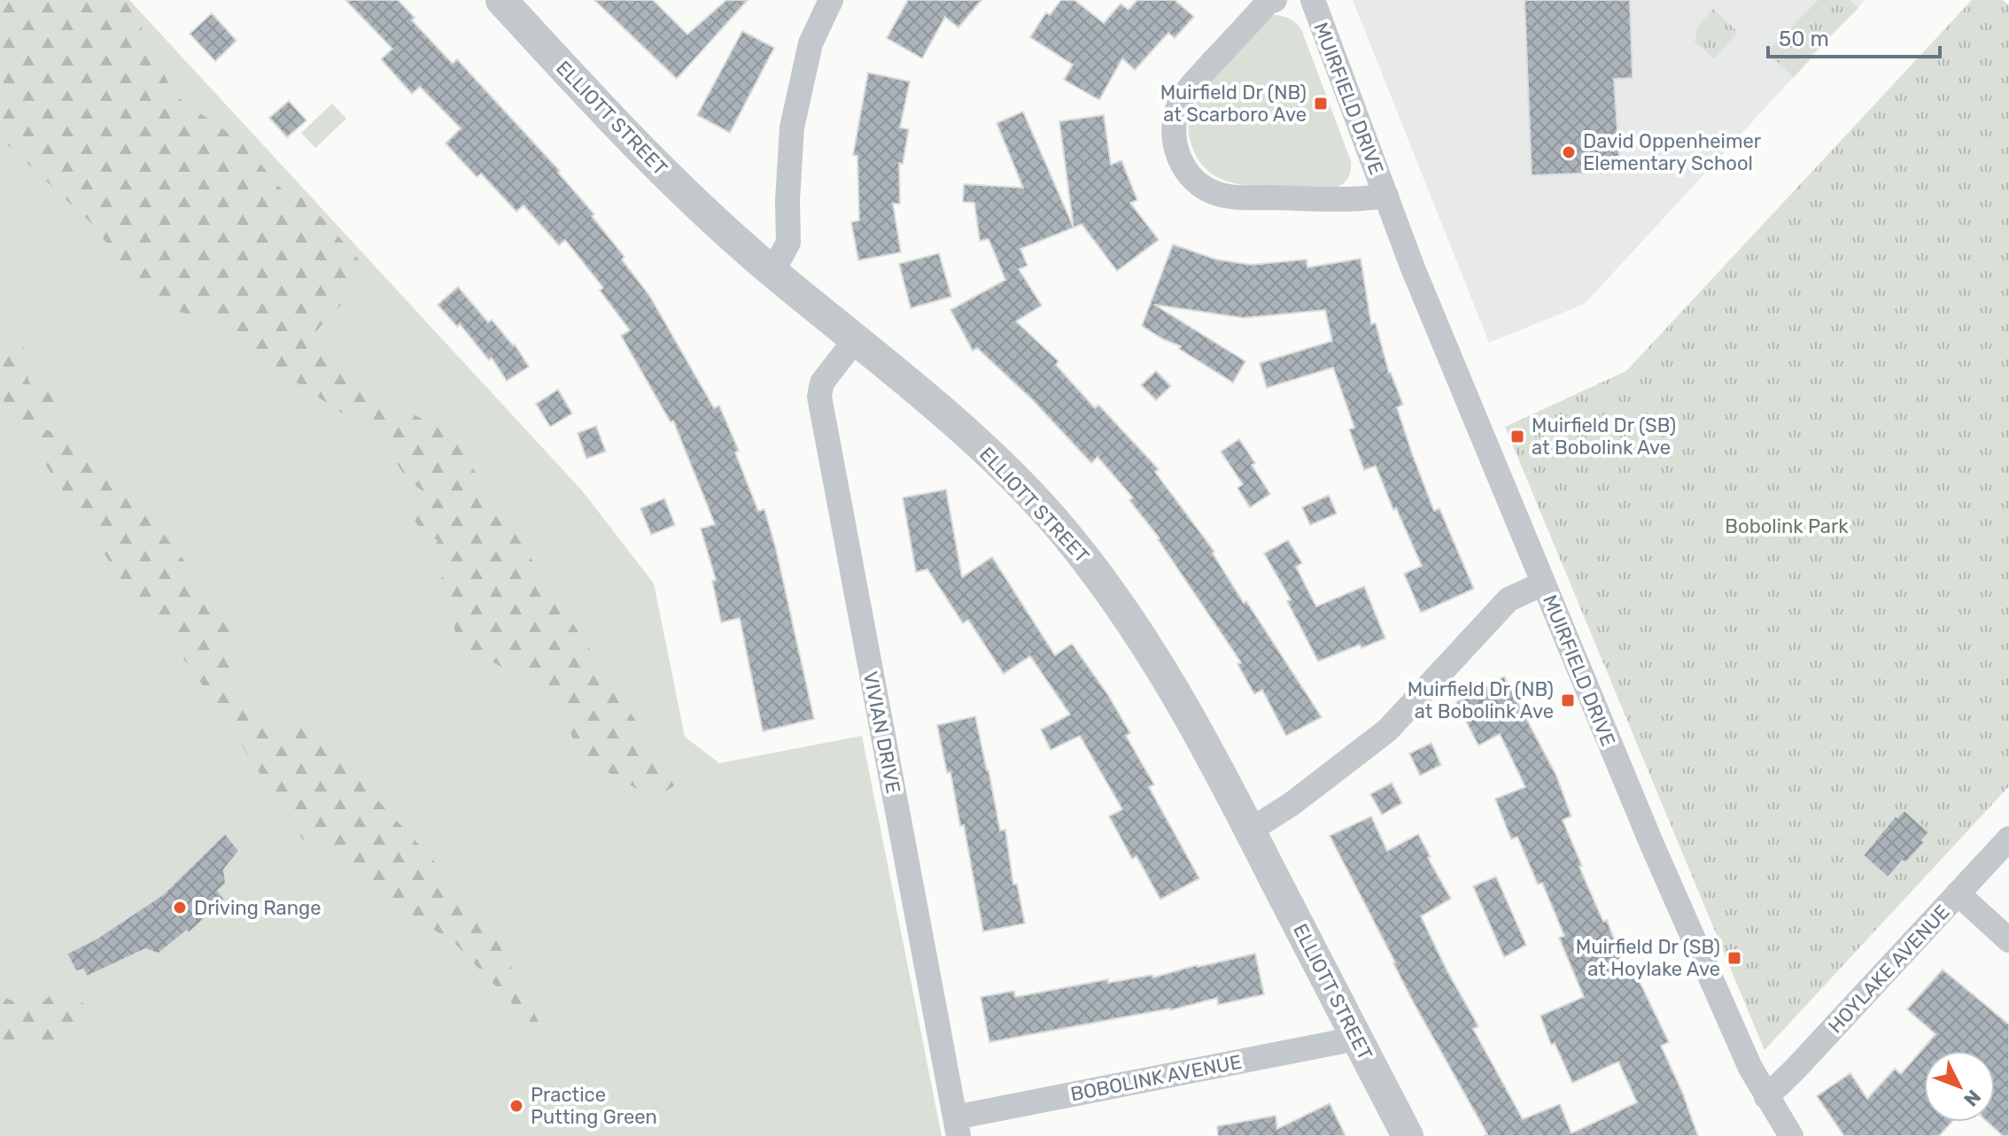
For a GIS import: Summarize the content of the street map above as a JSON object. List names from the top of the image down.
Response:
{
  "streets": {
    "street": [
      "MUIRFIELD DRIVE",
      "ELLIOTT STREET",
      "VIVIAN DRIVE",
      "HOYLAKE AVENUE",
      "BOBOLINK AVENUE"
    ]
  },
  "crossings": [
    ["MUIRFIELD DRIVE", "HOYLAKE AVENUE"],
    ["ELLIOTT STREET", "VIVIAN DRIVE"],
    ["ELLIOTT STREET", "BOBOLINK AVENUE"],
    ["VIVIAN DRIVE", "BOBOLINK AVENUE"]
  ],
  "parks": ["Bobolink Park"],
  "places": {
    "transit": [
      "Muirfield Dr (NB) at Scarboro Ave",
      "Muirfield Dr (SB) at Bobolink Ave",
      "Muirfield Dr (NB) at Bobolink Ave",
      "Muirfield Dr (SB) at Hoylake Ave"
    ],
    "other": ["David Oppenheimer Elementary School", "Driving Range", "Practice Putting Green"]
  },
  "scale_bar": "50 m",
  "north": "bottom right"
}
